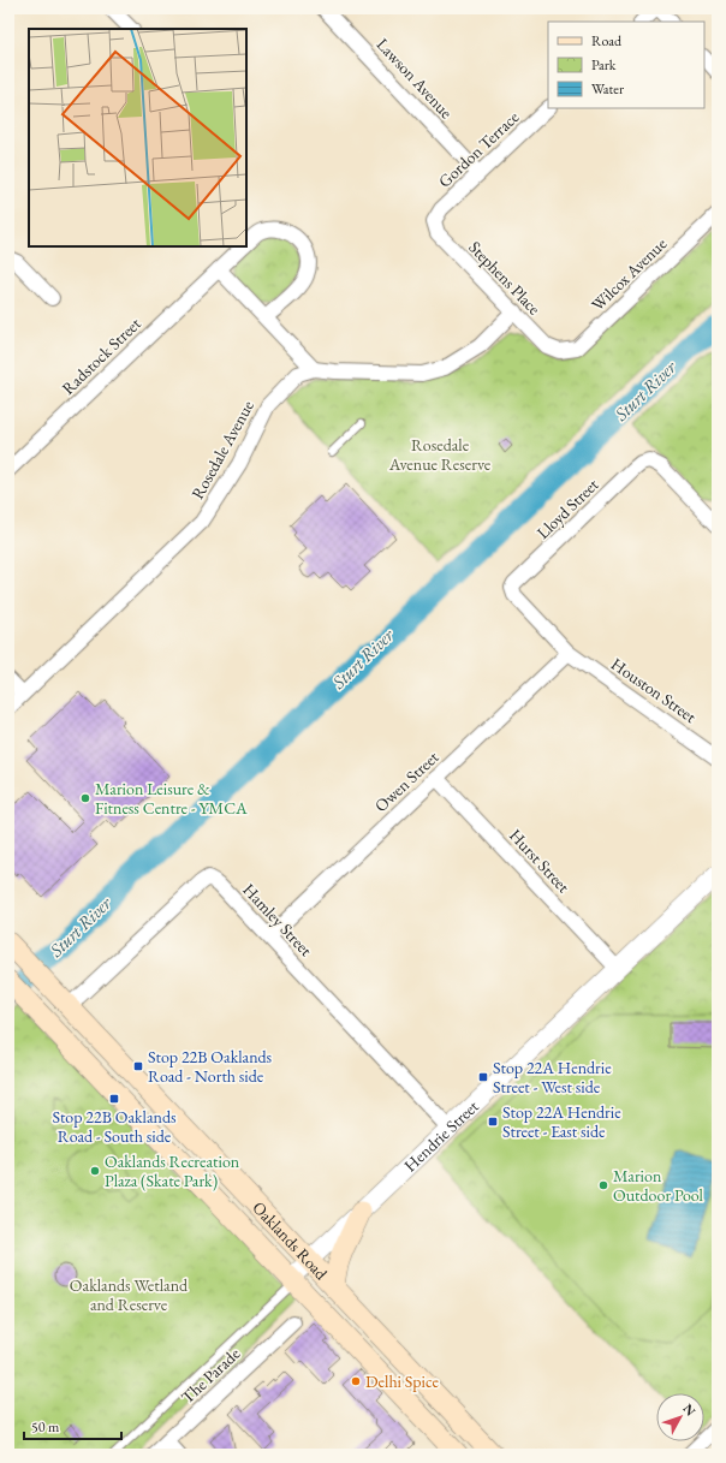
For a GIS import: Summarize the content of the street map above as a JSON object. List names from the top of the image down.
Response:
{
  "streets": {
    "main road": ["Oaklands Road"],
    "street": [
      "Lawson Avenue",
      "Gordon Terrace",
      "Wilcox Avenue",
      "Stephens Place",
      "Radstock Street",
      "Rosedale Avenue",
      "Lloyd Street",
      "Houston Street",
      "Owen Street",
      "Hurst Street",
      "Hamley Street",
      "Hendrie Street",
      "The Parade"
    ]
  },
  "crossings": [
    ["Lawson Avenue", "Gordon Terrace"],
    ["Gordon Terrace", "Stephens Place"],
    ["Wilcox Avenue", "Stephens Place"],
    ["Stephens Place", "Rosedale Avenue"],
    ["Lloyd Street", "Houston Street"],
    ["Lloyd Street", "Owen Street"],
    ["Houston Street", "Owen Street"],
    ["Owen Street", "Hurst Street"],
    ["Owen Street", "Hamley Street"],
    ["Hurst Street", "Hendrie Street"],
    ["Hamley Street", "Hendrie Street"],
    ["Hamley Street", "Oaklands Road"],
    ["Hendrie Street", "Oaklands Road"]
  ],
  "water": ["Sturt River"],
  "parks": ["Rosedale Avenue Reserve", "Oaklands Wetland and Reserve"],
  "places": {
    "other": [
      "Marion Leisure & Fitness Centre - YMCA",
      "Oaklands Recreation Plaza (Skate Park)",
      "Marion Outdoor Pool",
      "Delhi Spice"
    ],
    "transit": [
      "Stop 22B Oaklands Road - North side",
      "Stop 22A Hendrie Street - West side",
      "Stop 22B Oaklands Road - South side",
      "Stop 22A Hendrie Street - East side"
    ]
  },
  "legend": ["Road", "Park", "Water"],
  "scale_bar": "50 m",
  "north": "top right"
}
